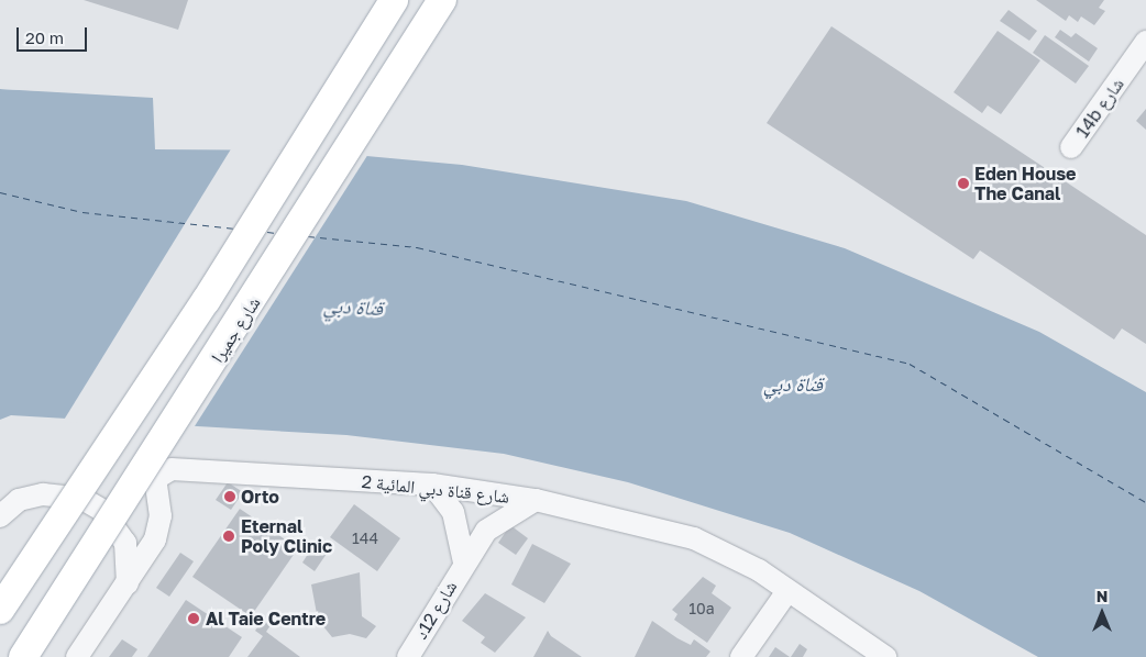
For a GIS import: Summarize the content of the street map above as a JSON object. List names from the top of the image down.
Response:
{
  "streets": {
    "main road": ["شارع جميرا"],
    "street": ["14b شارع", "شارع قناة دبي المائية 2", "شارع 12د"]
  },
  "crossings": [
    ["شارع قناة دبي المائية 2", "شارع 12د"]
  ],
  "water": ["قناة دبي"],
  "places": [
    "Eden House The Canal",
    "Orto",
    "Eternal Poly Clinic",
    "Al Taie Centre"
  ],
  "house_numbers": ["144", "10a"],
  "scale_bar": "20 m",
  "north": "top"
}
